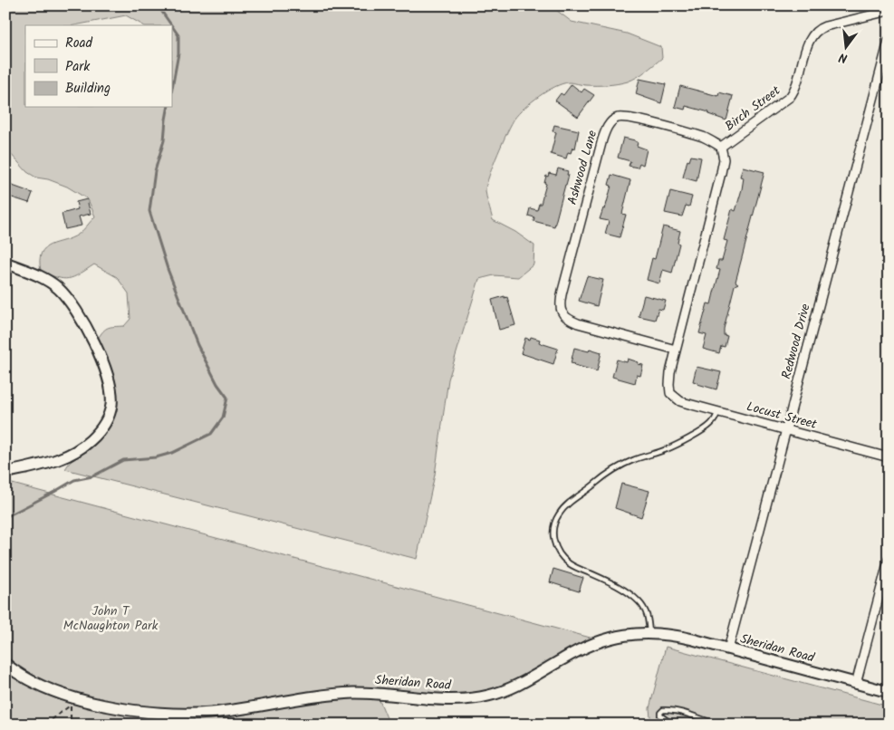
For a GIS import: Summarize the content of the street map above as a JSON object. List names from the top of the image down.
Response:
{
  "streets": {
    "street": [
      "Birch Street",
      "Ashwood Lane",
      "Redwood Drive",
      "Locust Street",
      "Sheridan Road"
    ]
  },
  "crossings": [
    ["Birch Street", "Ashwood Lane"],
    ["Ashwood Lane", "Locust Street"],
    ["Redwood Drive", "Locust Street"],
    ["Redwood Drive", "Sheridan Road"]
  ],
  "parks": ["John T McNaughton Park"],
  "legend": ["Road", "Park", "Building"],
  "north": "bottom"
}
